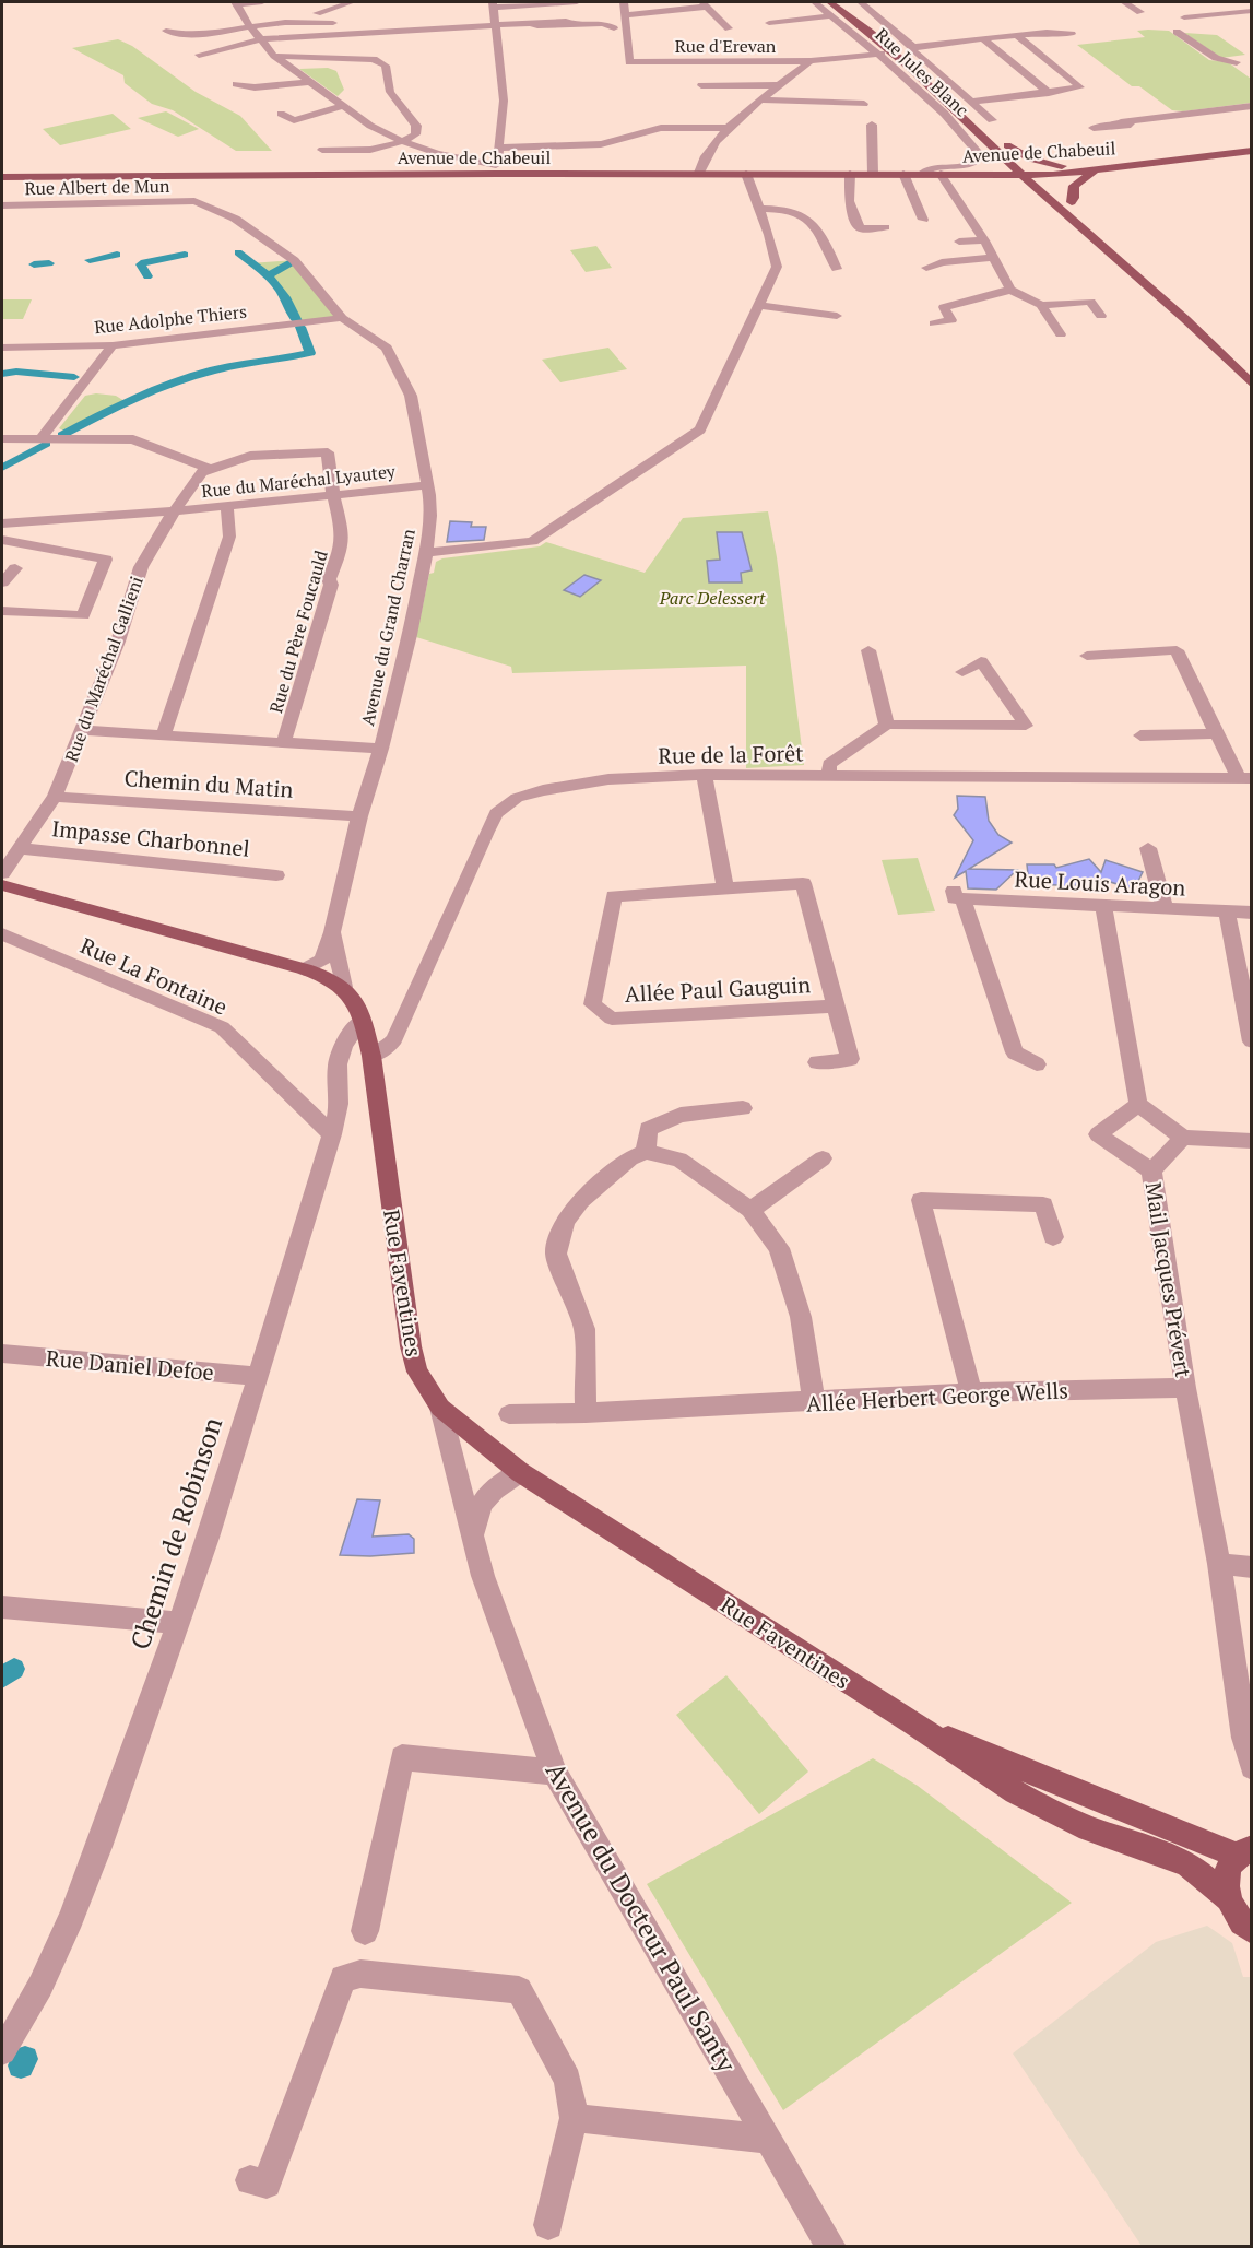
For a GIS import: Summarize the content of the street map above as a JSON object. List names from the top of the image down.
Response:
{
  "streets": {
    "main road": ["Avenue de Chabeuil", "Rue Faventines"],
    "street": [
      "Rue d'Erevan",
      "Rue Jules Blanc",
      "Rue Albert de Mun",
      "Rue Adolphe Thiers",
      "Rue du Maréchal Lyautey",
      "Avenue du Grand Charran",
      "Rue du Père Foucauld",
      "Rue du Maréchal Gallieni",
      "Rue de la Forêt",
      "Chemin du Matin",
      "Impasse Charbonnel",
      "Rue Louis Aragon",
      "Rue La Fontaine",
      "Allée Paul Gauguin",
      "Mail Jacques Prévert",
      "Rue Daniel Defoe",
      "Allée Herbert George Wells",
      "Chemin de Robinson",
      "Avenue du Docteur Paul Santy"
    ]
  },
  "crossings": [
    ["Rue d'Erevan", "Rue Jules Blanc"],
    ["Rue Jules Blanc", "Avenue de Chabeuil"],
    ["Rue Albert de Mun", "Avenue du Grand Charran"],
    ["Rue Adolphe Thiers", "Avenue du Grand Charran"],
    ["Rue du Maréchal Lyautey", "Avenue du Grand Charran"],
    ["Rue du Maréchal Lyautey", "Rue du Père Foucauld"],
    ["Rue du Maréchal Lyautey", "Rue du Maréchal Gallieni"],
    ["Avenue du Grand Charran", "Rue du Père Foucauld"],
    ["Avenue du Grand Charran", "Rue du Maréchal Gallieni"],
    ["Rue du Père Foucauld", "Rue du Maréchal Gallieni"],
    ["Rue du Maréchal Gallieni", "Chemin du Matin"],
    ["Rue du Maréchal Gallieni", "Impasse Charbonnel"],
    ["Rue de la Forêt", "Rue Faventines"],
    ["Rue La Fontaine", "Chemin de Robinson"],
    ["Mail Jacques Prévert", "Allée Herbert George Wells"],
    ["Rue Faventines", "Chemin de Robinson"],
    ["Rue Faventines", "Avenue du Docteur Paul Santy"],
    ["Rue Daniel Defoe", "Chemin de Robinson"]
  ],
  "parks": ["Parc Delessert"]
}
